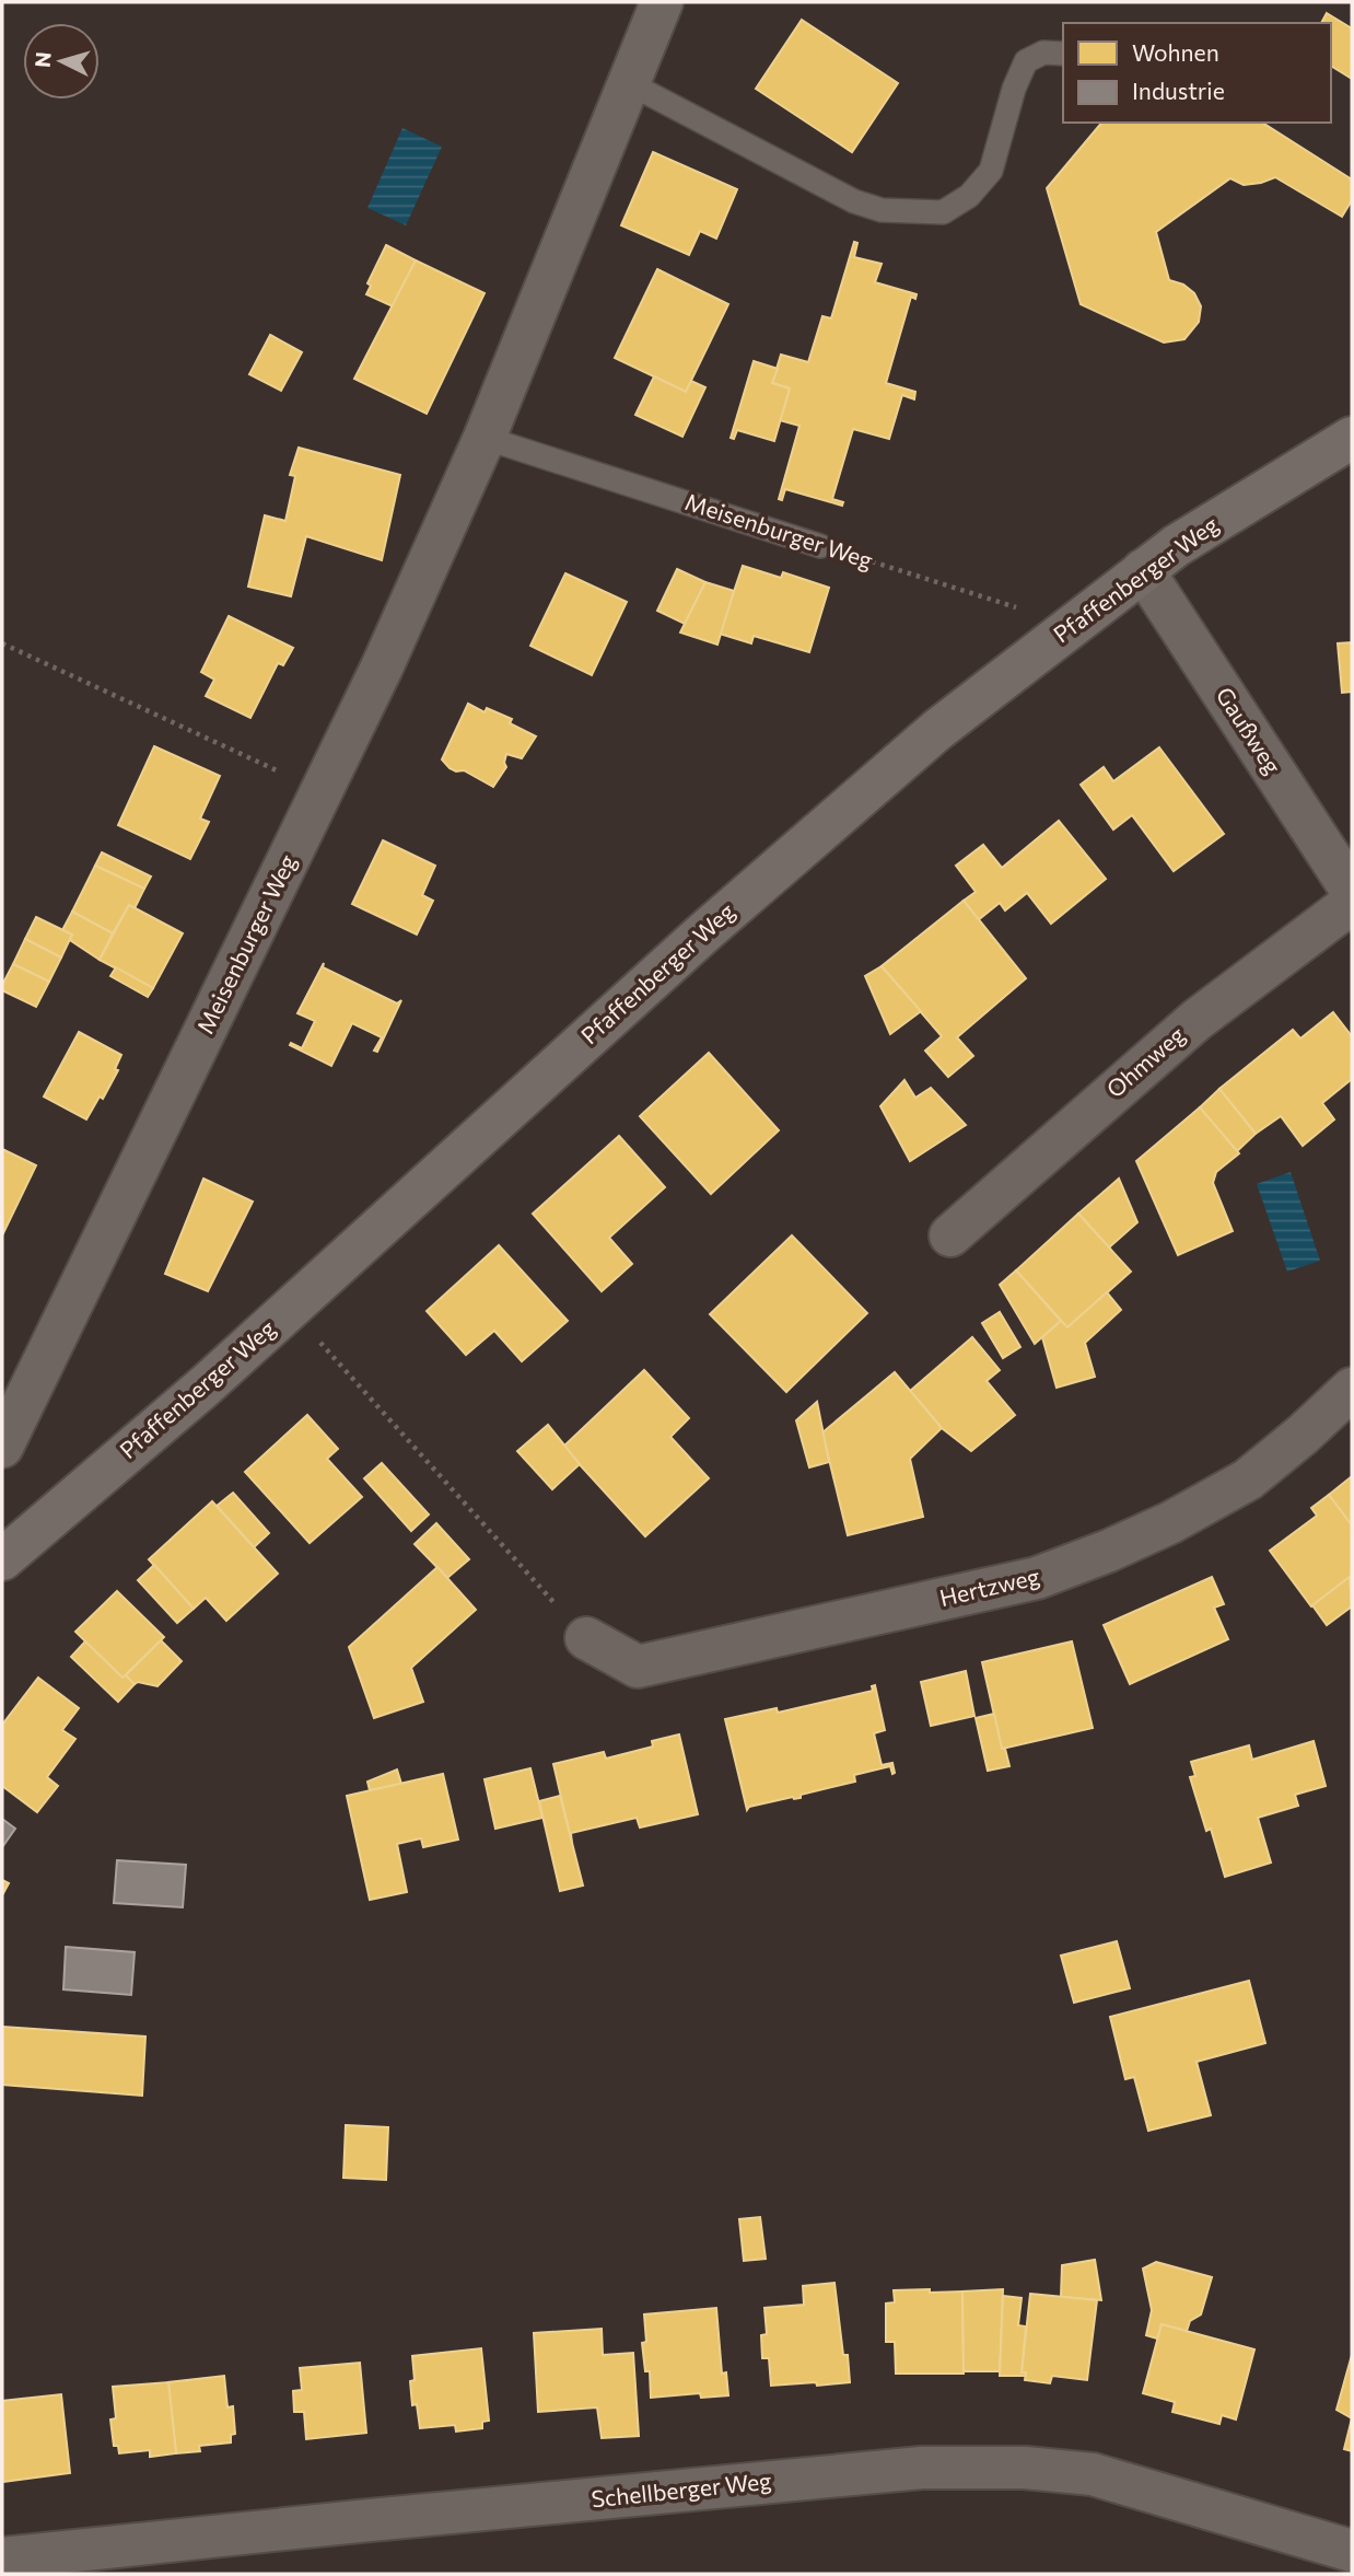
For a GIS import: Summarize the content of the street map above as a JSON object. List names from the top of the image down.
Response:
{
  "streets": {
    "main road": ["Pfaffenberger Weg"],
    "street": [
      "Meisenburger Weg",
      "Gaußweg",
      "Ohmweg",
      "Hertzweg",
      "Schellberger Weg"
    ]
  },
  "crossings": [
    ["Meisenburger Weg", "Pfaffenberger Weg"],
    ["Pfaffenberger Weg", "Gaußweg"]
  ],
  "legend": ["Wohnen", "Industrie"],
  "north": "left"
}
